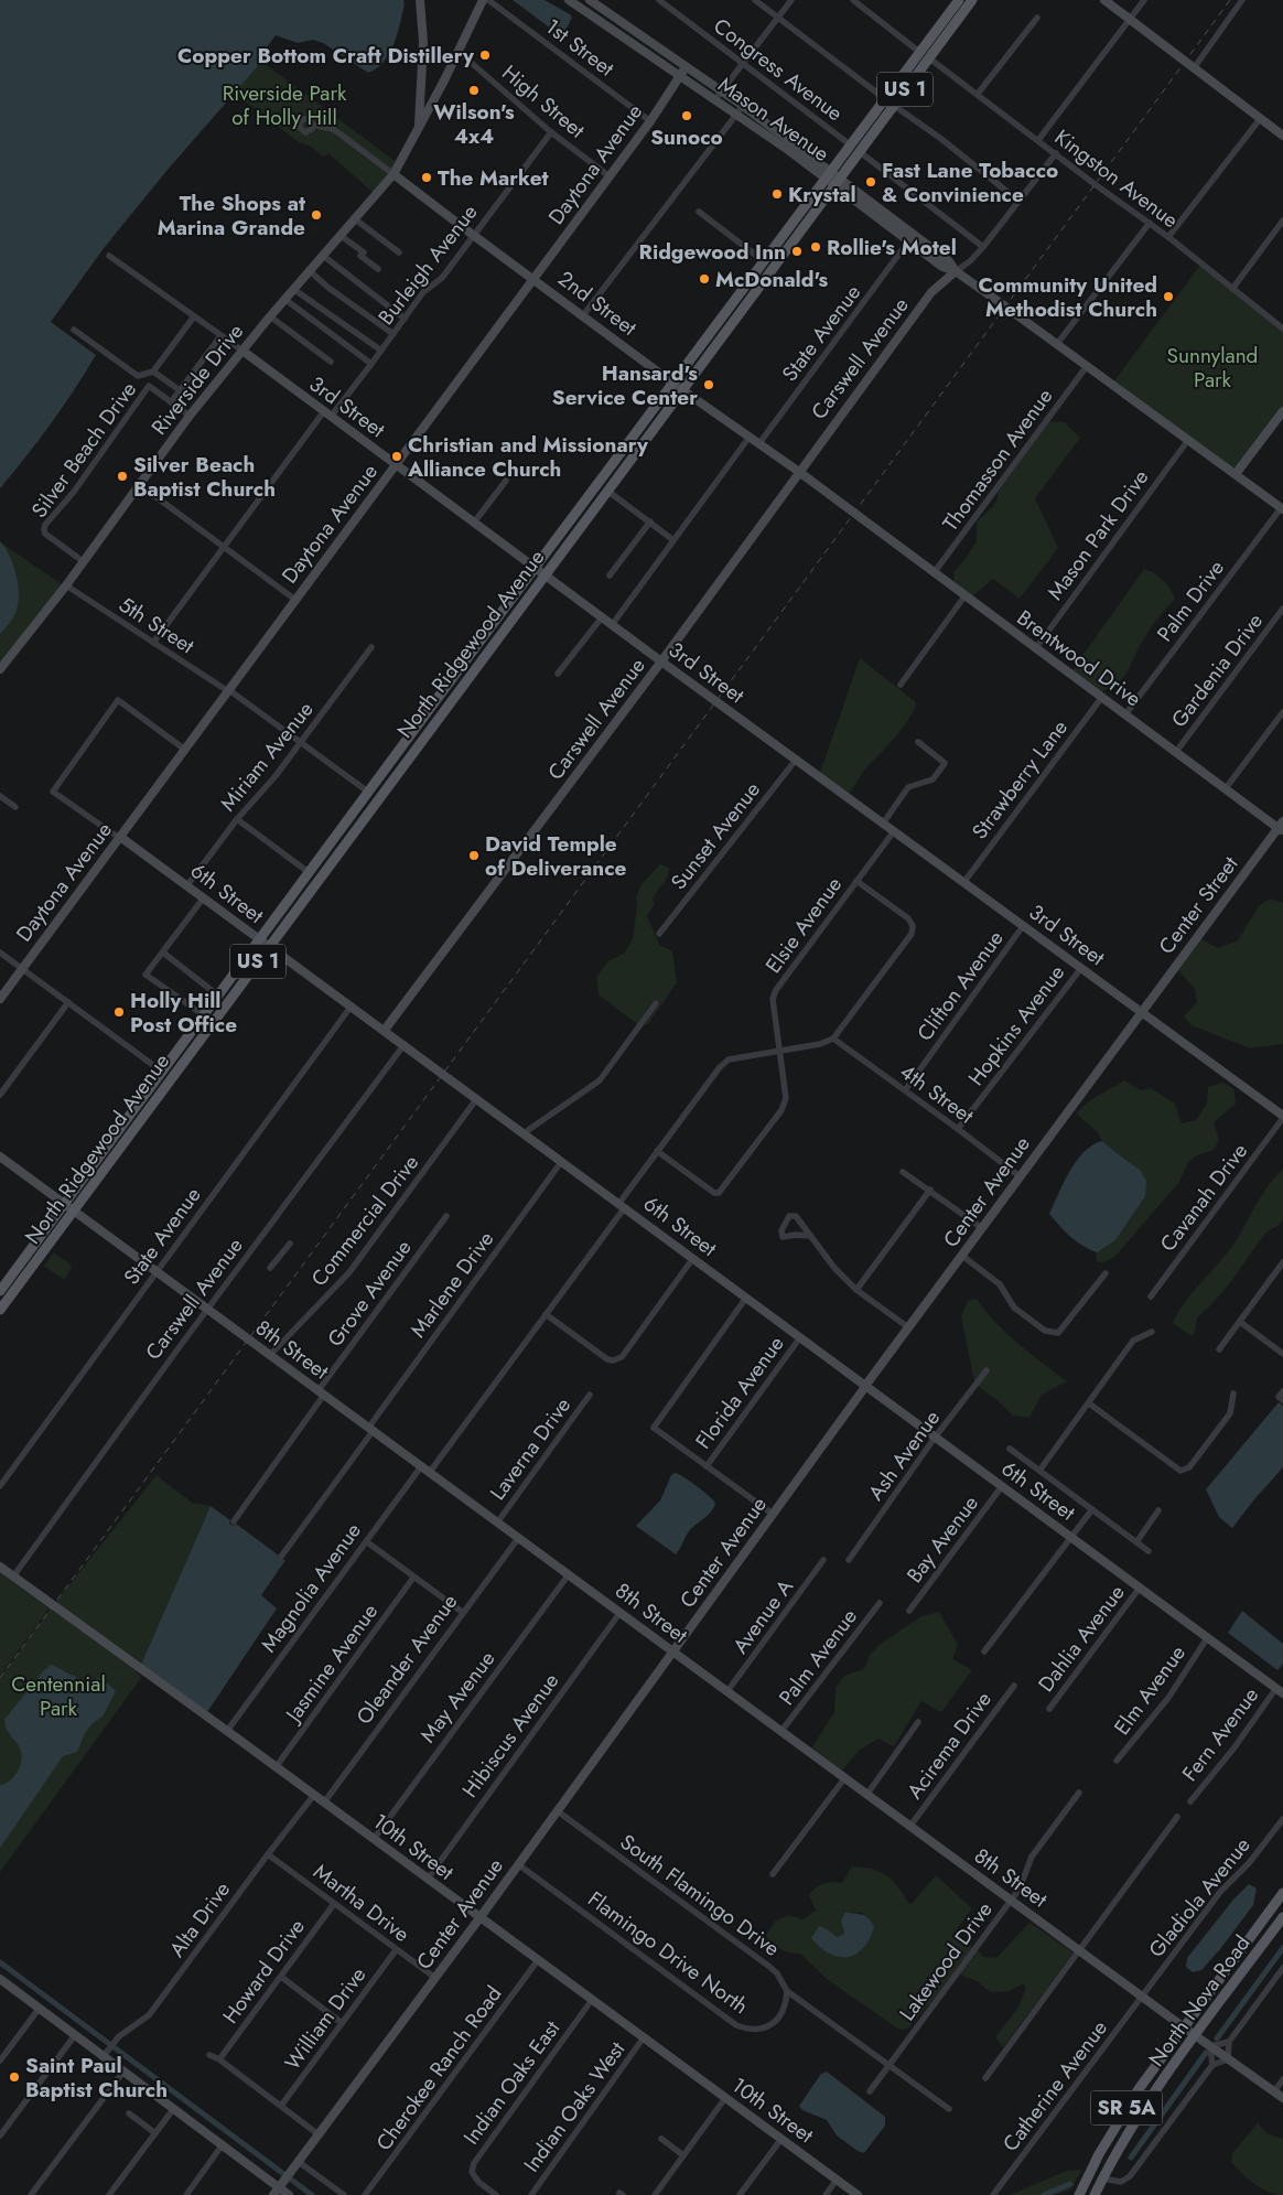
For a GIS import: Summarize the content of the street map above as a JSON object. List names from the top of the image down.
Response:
{
  "streets": {
    "main road": [
      "US 1",
      "North Ridgewood Avenue",
      "North Nova Road",
      "SR 5A"
    ],
    "street": [
      "1st Street",
      "Congress Avenue",
      "High Street",
      "Mason Avenue",
      "Daytona Avenue",
      "Kingston Avenue",
      "Burleigh Avenue",
      "2nd Street",
      "State Avenue",
      "Carswell Avenue",
      "Riverside Drive",
      "3rd Street",
      "Silver Beach Drive",
      "Thomasson Avenue",
      "Mason Park Drive",
      "Palm Drive",
      "5th Street",
      "Brentwood Drive",
      "Gardenia Drive",
      "Miriam Avenue",
      "Strawberry Lane",
      "Sunset Avenue",
      "6th Street",
      "Center Street",
      "Elsie Avenue",
      "Clifton Avenue",
      "Hopkins Avenue",
      "4th Street",
      "Center Avenue",
      "Cavanah Drive",
      "Commercial Drive",
      "Marlene Drive",
      "Grove Avenue",
      "8th Street",
      "Florida Avenue",
      "Laverna Drive",
      "Ash Avenue",
      "Bay Avenue",
      "Magnolia Avenue",
      "Avenue A",
      "Dahlia Avenue",
      "Palm Avenue",
      "Oleander Avenue",
      "Jasmine Avenue",
      "Elm Avenue",
      "May Avenue",
      "Fern Avenue",
      "Hibiscus Avenue",
      "Acirema Drive",
      "10th Street",
      "South Flamingo Drive",
      "Gladiola Avenue",
      "Martha Drive",
      "Alta Drive",
      "Flamingo Drive North",
      "Lakewood Drive",
      "Howard Drive",
      "William Drive",
      "Cherokee Ranch Road",
      "Indian Oaks East",
      "Catherine Avenue",
      "Indian Oaks West"
    ]
  },
  "crossings": [
    ["1st Street", "Daytona Avenue"],
    ["Congress Avenue", "North Ridgewood Avenue"],
    ["High Street", "Daytona Avenue"],
    ["High Street", "Burleigh Avenue"],
    ["High Street", "Riverside Drive"],
    ["Mason Avenue", "Daytona Avenue"],
    ["Mason Avenue", "State Avenue"],
    ["Mason Avenue", "Carswell Avenue"],
    ["Mason Avenue", "Thomasson Avenue"],
    ["Mason Avenue", "Mason Park Drive"],
    ["Mason Avenue", "Palm Drive"],
    ["Mason Avenue", "North Ridgewood Avenue"],
    ["Daytona Avenue", "2nd Street"],
    ["Daytona Avenue", "3rd Street"],
    ["Daytona Avenue", "5th Street"],
    ["Daytona Avenue", "6th Street"],
    ["Kingston Avenue", "North Ridgewood Avenue"],
    ["Burleigh Avenue", "2nd Street"],
    ["Burleigh Avenue", "3rd Street"],
    ["Burleigh Avenue", "5th Street"],
    ["2nd Street", "State Avenue"],
    ["2nd Street", "Carswell Avenue"],
    ["2nd Street", "Riverside Drive"],
    ["2nd Street", "North Ridgewood Avenue"],
    ["2nd Street", "Brentwood Drive"],
    ["State Avenue", "6th Street"],
    ["State Avenue", "8th Street"],
    ["Carswell Avenue", "3rd Street"],
    ["Carswell Avenue", "6th Street"],
    ["Carswell Avenue", "8th Street"],
    ["Carswell Avenue", "10th Street"],
    ["Riverside Drive", "3rd Street"],
    ["Riverside Drive", "Silver Beach Drive"],
    ["Riverside Drive", "5th Street"],
    ["3rd Street", "North Ridgewood Avenue"],
    ["3rd Street", "Strawberry Lane"],
    ["3rd Street", "Sunset Avenue"],
    ["3rd Street", "Center Street"],
    ["3rd Street", "Elsie Avenue"],
    ["3rd Street", "Clifton Avenue"],
    ["3rd Street", "Hopkins Avenue"],
    ["3rd Street", "Center Avenue"],
    ["3rd Street", "Cavanah Drive"],
    ["Thomasson Avenue", "Brentwood Drive"],
    ["Mason Park Drive", "Brentwood Drive"],
    ["Palm Drive", "Brentwood Drive"],
    ["5th Street", "North Ridgewood Avenue"],
    ["5th Street", "Miriam Avenue"],
    ["North Ridgewood Avenue", "6th Street"],
    ["North Ridgewood Avenue", "8th Street"],
    ["Brentwood Drive", "Gardenia Drive"],
    ["Brentwood Drive", "Strawberry Lane"],
    ["Brentwood Drive", "Center Street"],
    ["Miriam Avenue", "6th Street"],
    ["6th Street", "Center Avenue"],
    ["6th Street", "Commercial Drive"],
    ["6th Street", "Marlene Drive"],
    ["6th Street", "Florida Avenue"],
    ["6th Street", "Ash Avenue"],
    ["6th Street", "Bay Avenue"],
    ["6th Street", "Dahlia Avenue"],
    ["6th Street", "Elm Avenue"],
    ["6th Street", "Fern Avenue"],
    ["Center Street", "Center Avenue"],
    ["Clifton Avenue", "4th Street"],
    ["Hopkins Avenue", "4th Street"],
    ["4th Street", "Center Avenue"],
    ["Center Avenue", "8th Street"],
    ["Center Avenue", "10th Street"],
    ["Center Avenue", "South Flamingo Drive"],
    ["Center Avenue", "Martha Drive"],
    ["Center Avenue", "Flamingo Drive North"],
    ["Commercial Drive", "8th Street"],
    ["Marlene Drive", "8th Street"],
    ["Grove Avenue", "8th Street"],
    ["8th Street", "Laverna Drive"],
    ["8th Street", "Magnolia Avenue"],
    ["8th Street", "Avenue A"],
    ["8th Street", "Palm Avenue"],
    ["8th Street", "Oleander Avenue"],
    ["8th Street", "May Avenue"],
    ["8th Street", "Hibiscus Avenue"],
    ["8th Street", "Acirema Drive"],
    ["8th Street", "Gladiola Avenue"],
    ["8th Street", "Lakewood Drive"],
    ["8th Street", "North Nova Road"],
    ["8th Street", "Catherine Avenue"],
    ["8th Street", "SR 5A"],
    ["Magnolia Avenue", "10th Street"],
    ["Oleander Avenue", "10th Street"],
    ["Jasmine Avenue", "10th Street"],
    ["May Avenue", "10th Street"],
    ["Hibiscus Avenue", "10th Street"],
    ["10th Street", "Alta Drive"],
    ["10th Street", "Cherokee Ranch Road"],
    ["10th Street", "Indian Oaks East"],
    ["10th Street", "Indian Oaks West"],
    ["South Flamingo Drive", "Flamingo Drive North"],
    ["South Flamingo Drive", "Lakewood Drive"],
    ["Gladiola Avenue", "Catherine Avenue"],
    ["Martha Drive", "Alta Drive"],
    ["Martha Drive", "Howard Drive"],
    ["Martha Drive", "William Drive"],
    ["North Nova Road", "SR 5A"]
  ],
  "parks": ["Riverside Park of Holly Hill", "Sunnyland Park", "Centennial Park"],
  "places": [
    "Copper Bottom Craft Distillery",
    "Wilson's 4x4",
    "Sunoco",
    "The Market",
    "Fast Lane Tobacco & Convinience",
    "Krystal",
    "The Shops at Marina Grande",
    "Rollie's Motel",
    "Ridgewood Inn",
    "McDonald's",
    "Community United Methodist Church",
    "Hansard's Service Center",
    "Christian and Missionary Alliance Church",
    "Silver Beach Baptist Church",
    "David Temple of Deliverance",
    "Holly Hill Post Office",
    "Saint Paul Baptist Church"
  ]
}
